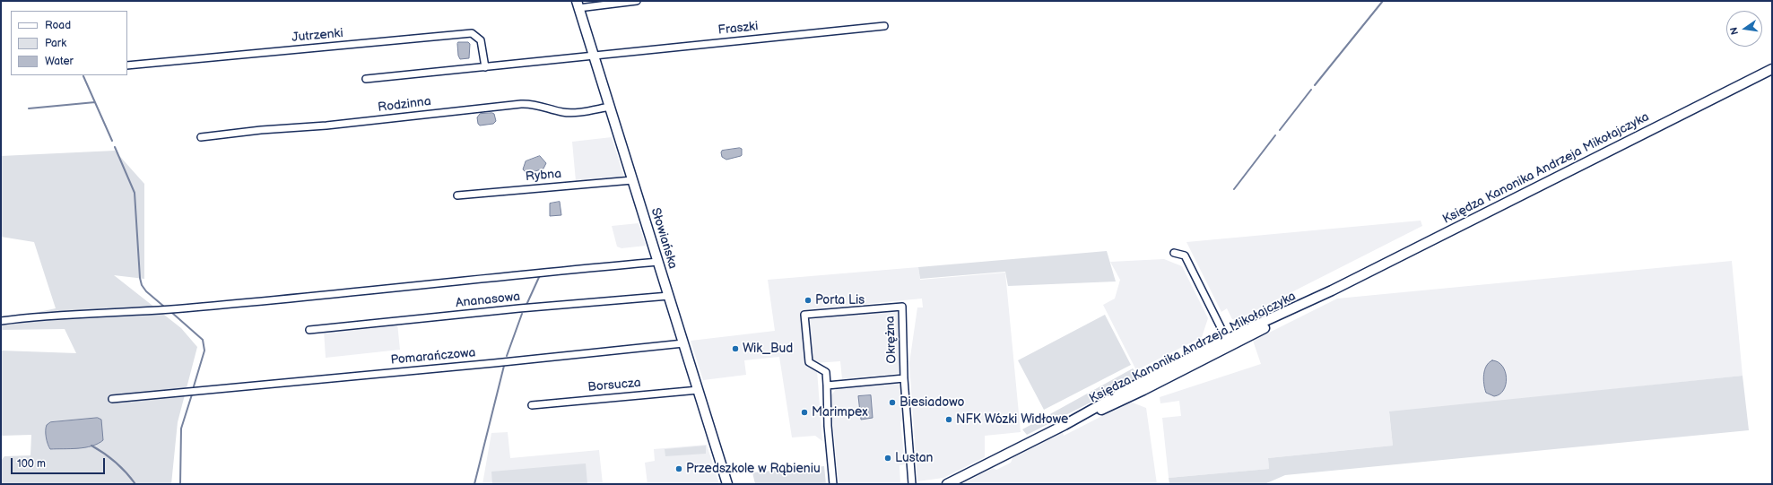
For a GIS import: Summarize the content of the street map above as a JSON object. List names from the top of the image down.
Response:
{
  "streets": {
    "main road": ["Księdza Kanonika Andrzeja Mikołajczyka", "Słowiańska"],
    "street": [
      "Fraszki",
      "Jutrzenki",
      "Rodzinna",
      "Rybna",
      "Ananasowa",
      "Okrężna",
      "Pomarańczowa",
      "Borsucza"
    ]
  },
  "crossings": [
    ["Fraszki", "Słowiańska"],
    ["Rodzinna", "Słowiańska"],
    ["Rybna", "Słowiańska"],
    ["Słowiańska", "Ananasowa"],
    ["Słowiańska", "Pomarańczowa"],
    ["Słowiańska", "Borsucza"]
  ],
  "places": [
    "Porta Lis",
    "Wik_Bud",
    "Biesiadowo",
    "Marimpex",
    "NFK Wózki Widłowe",
    "Lustan",
    "Przedszkole w Rąbieniu"
  ],
  "legend": ["Road", "Park", "Water"],
  "scale_bar": "100 m",
  "north": "left"
}
